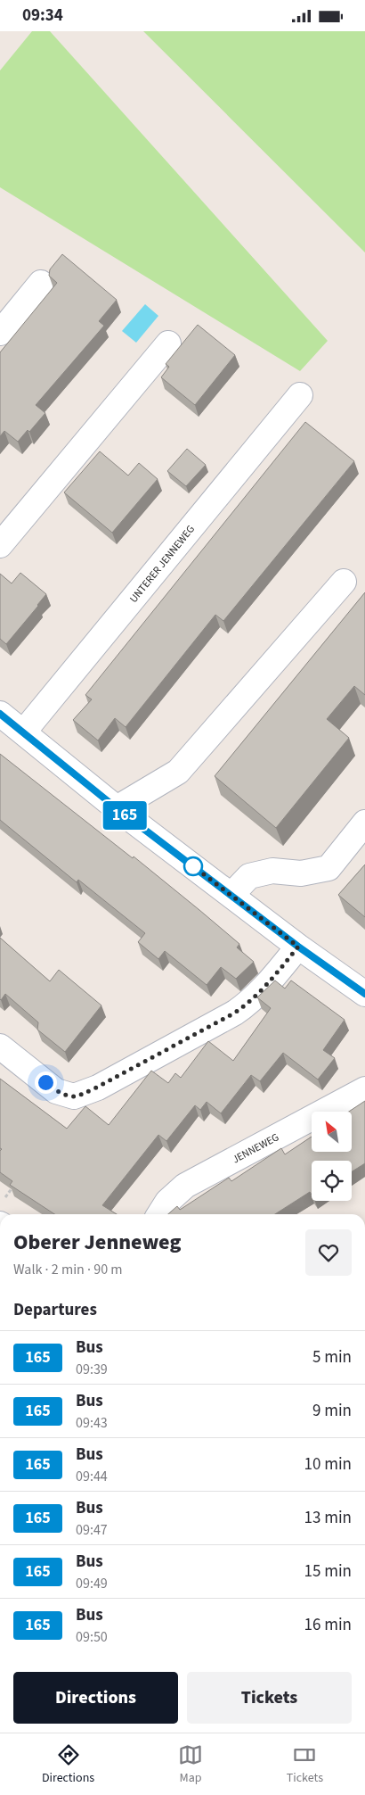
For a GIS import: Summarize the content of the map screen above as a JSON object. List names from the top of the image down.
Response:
{
  "streets": {
    "street": ["UNTERER JENNEWEG", "JENNEWEG"]
  },
  "lines": ["bus line 165"],
  "north": "top left",
  "page": {
    "status": "09:34",
    "on_map": "165",
    "heading": [
      ["Oberer Jenneweg", "Walk · 2 min · 90 m"],
      "Departures"
    ],
    "list": [
      {
        "mark": "165",
        "name": "Bus",
        "note": "09:39",
        "value": "5 min"
      },
      {
        "mark": "165",
        "name": "Bus",
        "note": "09:43",
        "value": "9 min"
      },
      {
        "mark": "165",
        "name": "Bus",
        "note": "09:44",
        "value": "10 min"
      },
      {
        "mark": "165",
        "name": "Bus",
        "note": "09:47",
        "value": "13 min"
      },
      {
        "mark": "165",
        "name": "Bus",
        "note": "09:49",
        "value": "15 min"
      },
      {
        "mark": "165",
        "name": "Bus",
        "note": "09:50",
        "value": "16 min"
      }
    ],
    "buttons": ["Directions", "Tickets"],
    "tabs": ["Directions", "Map", "Tickets"]
  }
}
